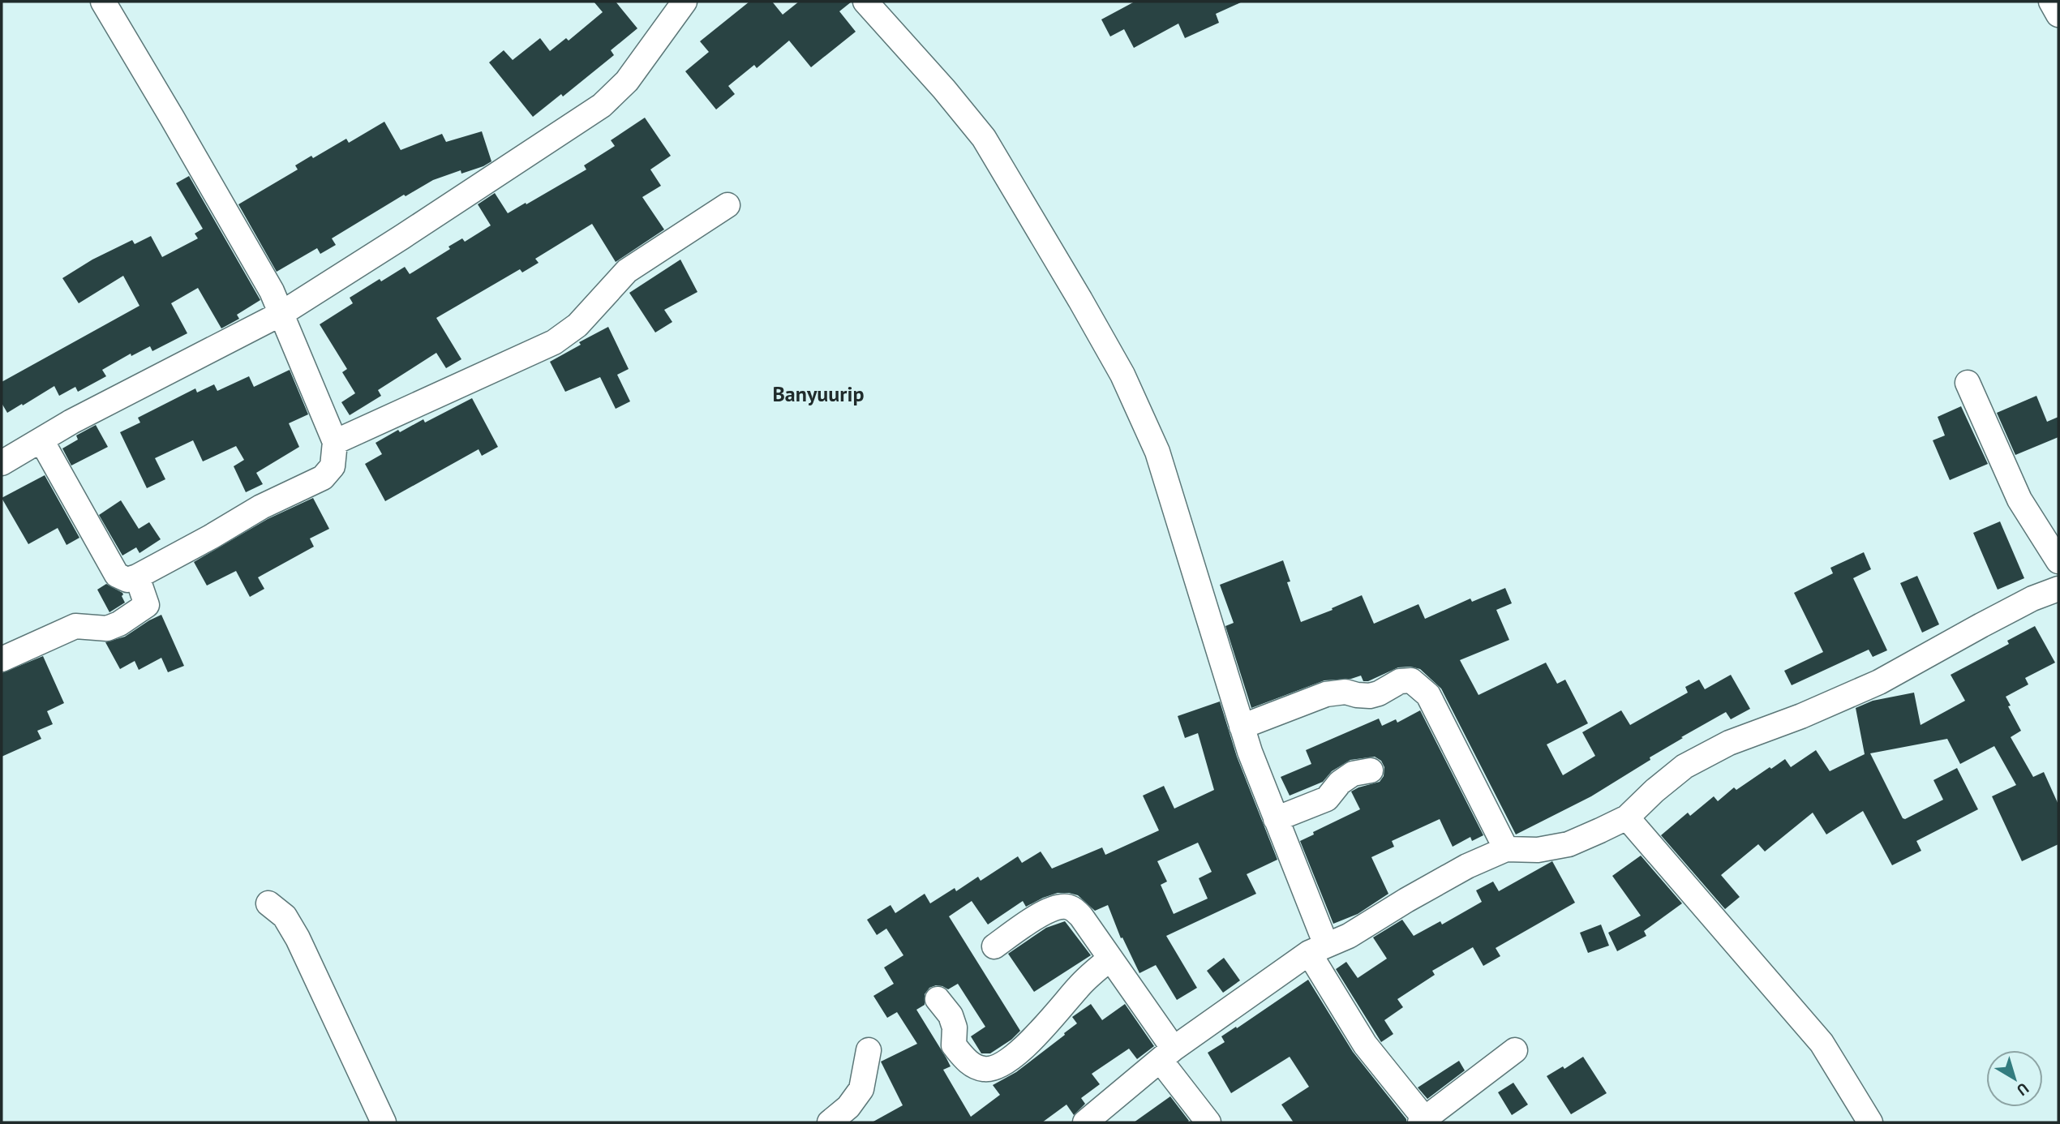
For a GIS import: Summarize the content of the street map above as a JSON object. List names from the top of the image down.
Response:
{
  "districts": ["Banyuurip"],
  "north": "bottom right"
}
